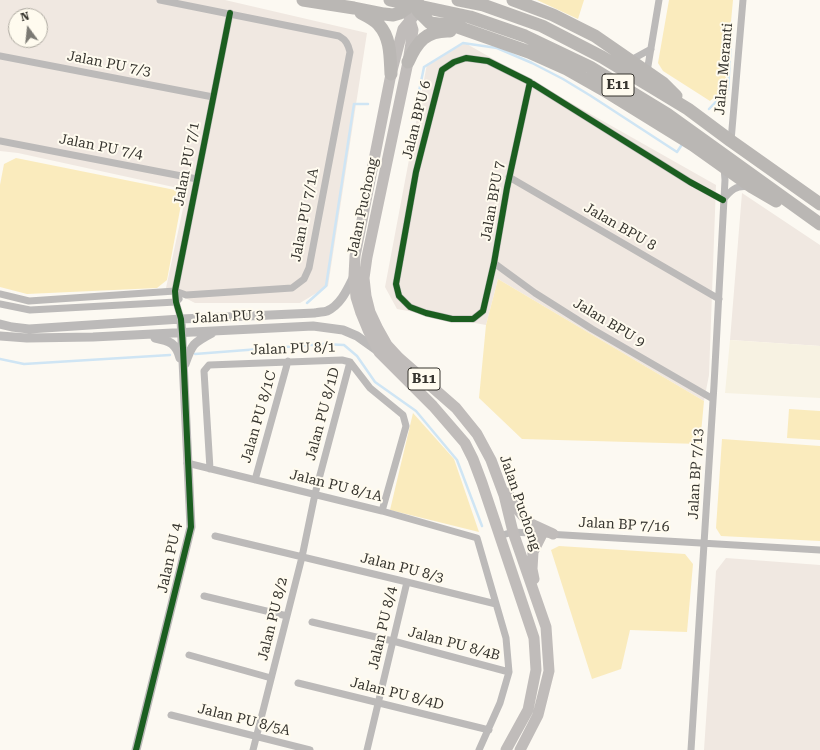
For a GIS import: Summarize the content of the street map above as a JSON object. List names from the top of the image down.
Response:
{
  "streets": {
    "highway": ["E11"],
    "main road": ["Jalan Puchong", "B11"],
    "street": [
      "Jalan PU 7/3",
      "Jalan Meranti",
      "Jalan BPU 6",
      "Jalan PU 7/4",
      "Jalan PU 7/1",
      "Jalan BPU 7",
      "Jalan PU 7/1A",
      "Jalan BPU 8",
      "Jalan PU 3",
      "Jalan BPU 9",
      "Jalan PU 8/1",
      "Jalan PU 8/1D",
      "Jalan PU 8/1C",
      "Jalan BP 7/13",
      "Jalan PU 8/1A",
      "Jalan BP 7/16",
      "Jalan PU 4",
      "Jalan PU 8/3",
      "Jalan PU 8/2",
      "Jalan PU 8/4",
      "Jalan PU 8/4B",
      "Jalan PU 8/4D",
      "Jalan PU 8/5A"
    ]
  },
  "crossings": [
    ["Jalan PU 7/3", "Jalan PU 7/1"],
    ["Jalan Meranti", "E11"],
    ["Jalan BPU 6", "Jalan BPU 7"],
    ["Jalan BPU 6", "Jalan BP 7/13"],
    ["Jalan PU 7/4", "Jalan PU 7/1"],
    ["Jalan PU 7/1", "Jalan PU 7/1A"],
    ["Jalan PU 7/1", "Jalan PU 3"],
    ["Jalan PU 7/1", "Jalan PU 4"],
    ["Jalan BPU 7", "Jalan BPU 8"],
    ["Jalan BPU 7", "Jalan BPU 9"],
    ["Jalan Puchong", "Jalan PU 3"],
    ["Jalan Puchong", "Jalan BP 7/16"],
    ["Jalan BPU 8", "Jalan BP 7/13"],
    ["Jalan PU 3", "Jalan PU 4"],
    ["Jalan BPU 9", "Jalan BP 7/13"],
    ["Jalan PU 8/1", "Jalan PU 8/1D"],
    ["Jalan PU 8/1", "Jalan PU 8/1C"],
    ["Jalan PU 8/1", "Jalan PU 8/1A"],
    ["Jalan PU 8/1D", "Jalan PU 8/1A"],
    ["Jalan PU 8/1D", "Jalan PU 8/2"],
    ["Jalan PU 8/1C", "Jalan PU 8/1A"],
    ["Jalan BP 7/13", "Jalan BP 7/16"],
    ["Jalan PU 8/1A", "Jalan PU 4"],
    ["Jalan PU 8/1A", "Jalan PU 8/3"],
    ["Jalan PU 8/1A", "Jalan PU 8/2"],
    ["Jalan PU 8/3", "Jalan PU 8/2"],
    ["Jalan PU 8/3", "Jalan PU 8/4"],
    ["Jalan PU 8/2", "Jalan PU 8/5A"],
    ["Jalan PU 8/4", "Jalan PU 8/4B"],
    ["Jalan PU 8/4", "Jalan PU 8/4D"]
  ],
  "north": "top"
}
